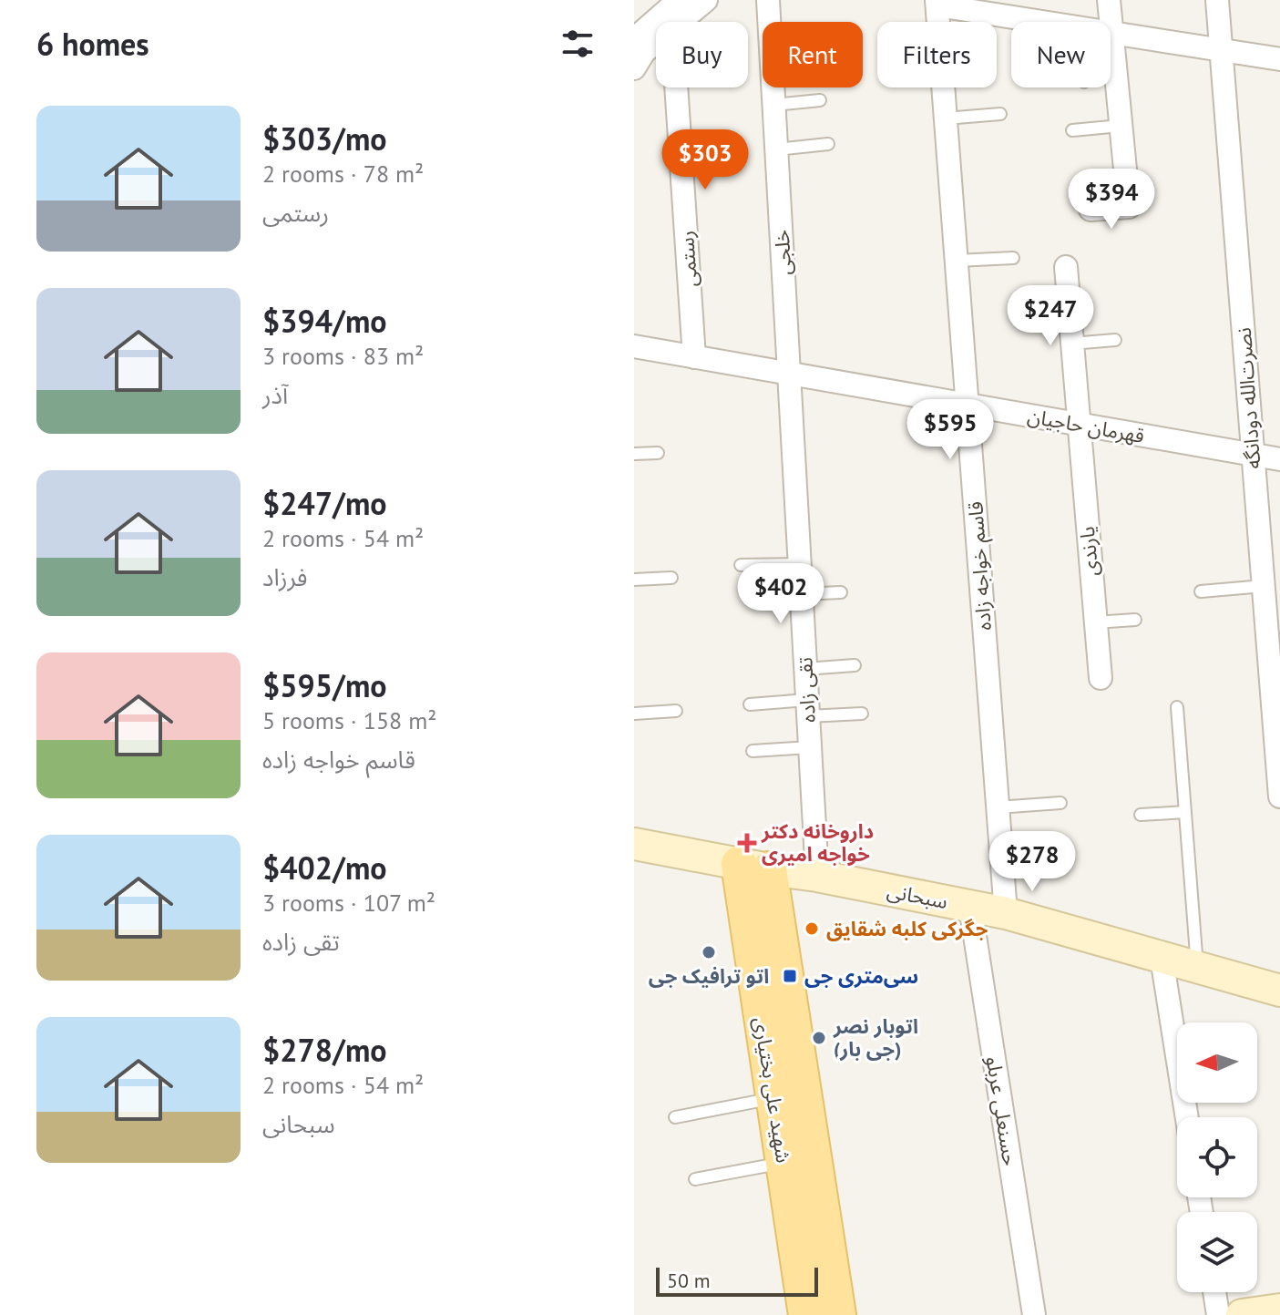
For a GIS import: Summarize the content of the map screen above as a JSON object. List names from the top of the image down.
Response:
{
  "streets": {
    "main road": ["سبحانی", "شهید علی بختیاری"],
    "street": [
      "خلجی",
      "رستمی",
      "نصرت‌الله دودانگه",
      "قهرمان حاجیان",
      "یارندی",
      "قاسم خواجه زاده",
      "تقی زاده",
      "حسنعلی عربلو"
    ]
  },
  "crossings": [
    ["خلجی", "قهرمان حاجیان"],
    ["خلجی", "تقی زاده"],
    ["رستمی", "قهرمان حاجیان"],
    ["نصرت‌الله دودانگه", "قهرمان حاجیان"],
    ["قهرمان حاجیان", "یارندی"],
    ["قهرمان حاجیان", "قاسم خواجه زاده"],
    ["قهرمان حاجیان", "تقی زاده"],
    ["قاسم خواجه زاده", "سبحانی"],
    ["تقی زاده", "سبحانی"],
    ["سبحانی", "شهید علی بختیاری"],
    ["سبحانی", "حسنعلی عربلو"]
  ],
  "places": {
    "health": ["داروخانه دکتر خواجه امیری"],
    "other": ["جگرکی کلبه شقایق", "اتو ترافیک جی", "اتوبار نصر (جی بار)"],
    "transit": ["سی‌متری جی"]
  },
  "scale_bar": "50 m",
  "north": "left",
  "page": {
    "heading": "6 homes",
    "chip": [
      "Buy",
      "Rent",
      "Filters",
      "New"
    ],
    "list": [
      {
        "name": "$303/mo",
        "note": "2 rooms · 78 m² · رستمی"
      },
      {
        "name": "$394/mo",
        "note": "3 rooms · 83 m² · آذر"
      },
      {
        "name": "$247/mo",
        "note": "2 rooms · 54 m² · فرزاد"
      },
      {
        "name": "$595/mo",
        "note": "5 rooms · 158 m² · قاسم خواجه زاده"
      },
      {
        "name": "$402/mo",
        "note": "3 rooms · 107 m² · تقی زاده"
      },
      {
        "name": "$278/mo",
        "note": "2 rooms · 54 m² · سبحانی"
      }
    ],
    "price": [
      "$303",
      "$394",
      "$247",
      "$595",
      "$402",
      "$278"
    ],
    "scale": "50 m"
  }
}
